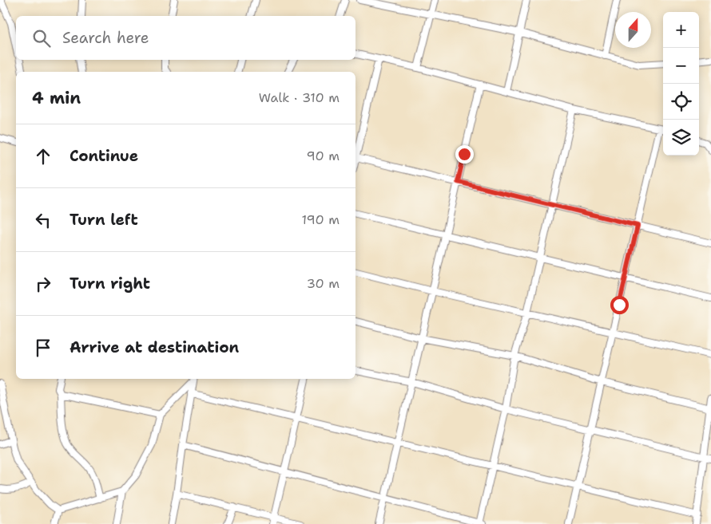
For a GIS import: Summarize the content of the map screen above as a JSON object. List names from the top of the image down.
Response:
{
  "north": "top",
  "page": {
    "map_buttons": ["+", "−"],
    "search": "Search here",
    "heading": ["4 min", "Walk · 310 m"],
    "list": [
      ["Continue", "90 m"],
      ["Turn left", "190 m"],
      ["Turn right", "30 m"],
      "Arrive at destination"
    ]
  }
}
